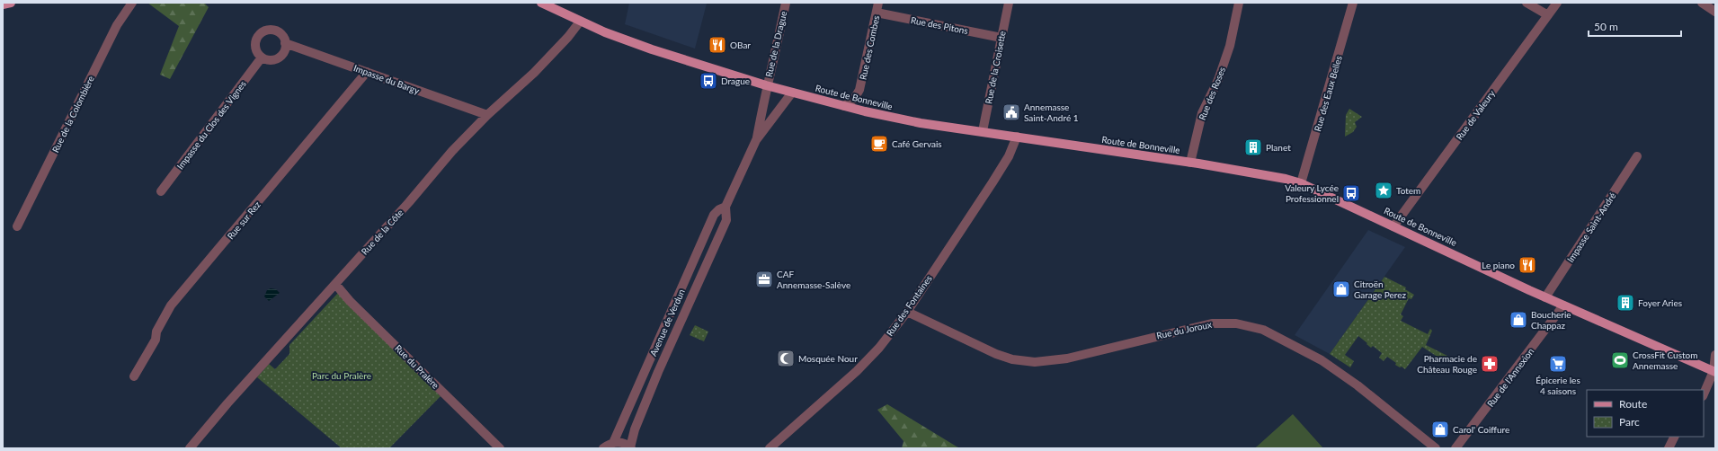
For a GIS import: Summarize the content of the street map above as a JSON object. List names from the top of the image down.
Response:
{
  "streets": {
    "main road": ["Route de Bonneville"],
    "street": [
      "Rue des Pitons",
      "Rue de la Drague",
      "Rue des Combes",
      "Rue de la Croisette",
      "Impasse du Bargy",
      "Rue des Roses",
      "Rue des Eaux Belles",
      "Rue de la Colombière",
      "Rue de Valeury",
      "Impasse du Clos des Vignes",
      "Rue sur Rez",
      "Impasse Saint-André",
      "Rue de la Côte",
      "Rue des Fontaines",
      "Avenue de Verdun",
      "Rue du Joroux",
      "Rue du Pralère",
      "Rue de l'Annexion"
    ]
  },
  "crossings": [
    ["Rue des Pitons", "Rue des Combes"],
    ["Rue des Pitons", "Rue de la Croisette"],
    ["Rue de la Drague", "Route de Bonneville"],
    ["Rue de la Drague", "Avenue de Verdun"],
    ["Rue des Combes", "Route de Bonneville"],
    ["Rue de la Croisette", "Route de Bonneville"],
    ["Impasse du Bargy", "Impasse du Clos des Vignes"],
    ["Impasse du Bargy", "Rue sur Rez"],
    ["Impasse du Bargy", "Rue de la Côte"],
    ["Rue des Roses", "Route de Bonneville"],
    ["Rue des Eaux Belles", "Route de Bonneville"],
    ["Route de Bonneville", "Rue de Valeury"],
    ["Route de Bonneville", "Impasse Saint-André"],
    ["Route de Bonneville", "Rue de la Côte"],
    ["Route de Bonneville", "Rue des Fontaines"],
    ["Route de Bonneville", "Avenue de Verdun"],
    ["Route de Bonneville", "Rue de l'Annexion"],
    ["Rue de la Côte", "Rue du Pralère"],
    ["Rue des Fontaines", "Rue du Joroux"]
  ],
  "parks": ["Parc du Pralère"],
  "places": {
    "restaurant": ["OBar", "Le piano"],
    "bus stop": ["Drague", "Valeury Lycée Professionnel"],
    "public building": ["Annemasse Saint-André 1"],
    "cafe": ["Café Gervais"],
    "building": ["Planet", "Foyer Aries"],
    "place": ["Totem"],
    "office": ["CAF Annemasse-Salève"],
    "shop": ["Citroën Garage Perez", "Boucherie Chappaz", "Carol' Coiffure"],
    "mosque": ["Mosquée Nour"],
    "sports": ["CrossFit Custom Annemasse"],
    "pharmacy": ["Pharmacie de Château Rouge"],
    "supermarket": ["Épicerie les 4 saisons"]
  },
  "legend": ["Route", "Parc"],
  "scale_bar": "50 m"
}
